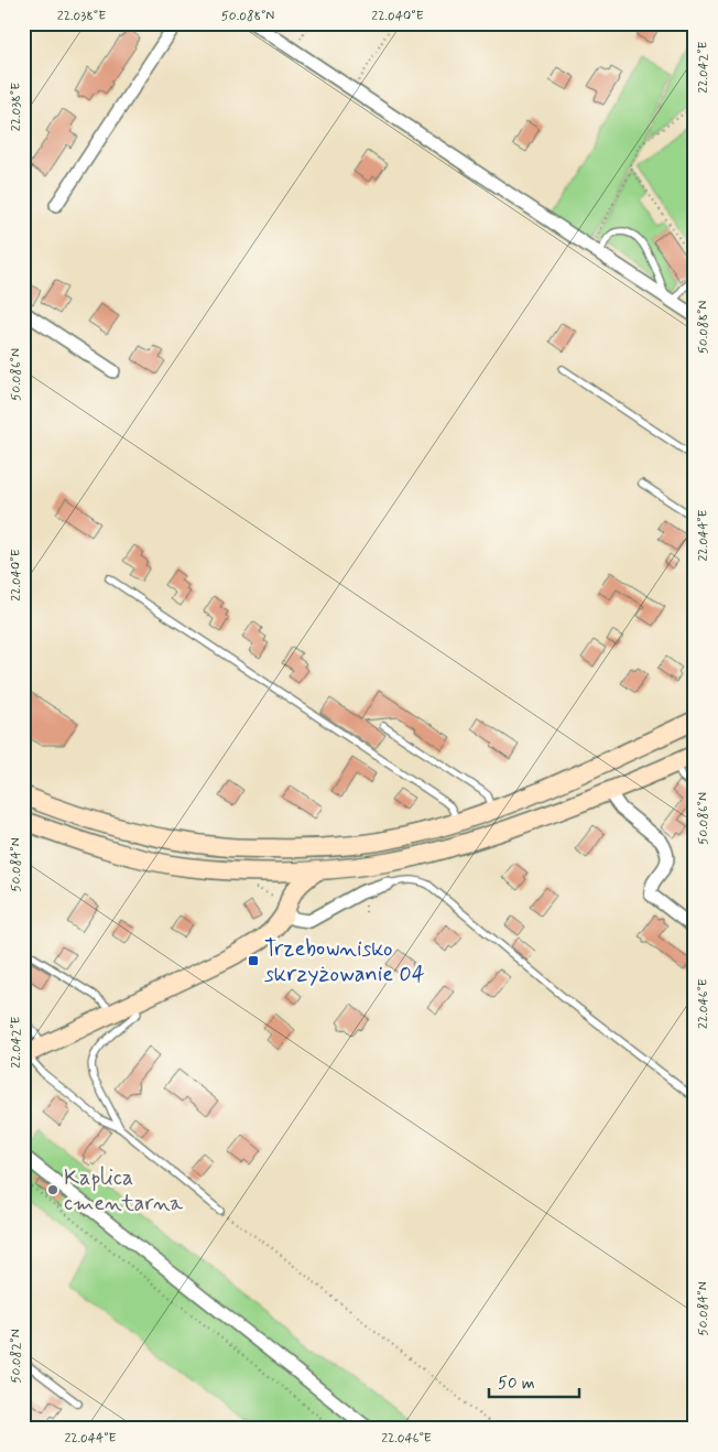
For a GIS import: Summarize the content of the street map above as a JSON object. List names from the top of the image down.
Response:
{
  "places": {
    "transit": ["Trzebownisko skrzyżowanie 04"],
    "other": ["Kaplica cmentarna"]
  },
  "scale_bar": "50 m",
  "coordinates": [
    "22.038°E",
    "50.088°N",
    "22.040°E",
    "22.042°E",
    "50.086°N",
    "22.044°E",
    "50.084°N",
    "22.046°E",
    "50.082°N"
  ]
}
